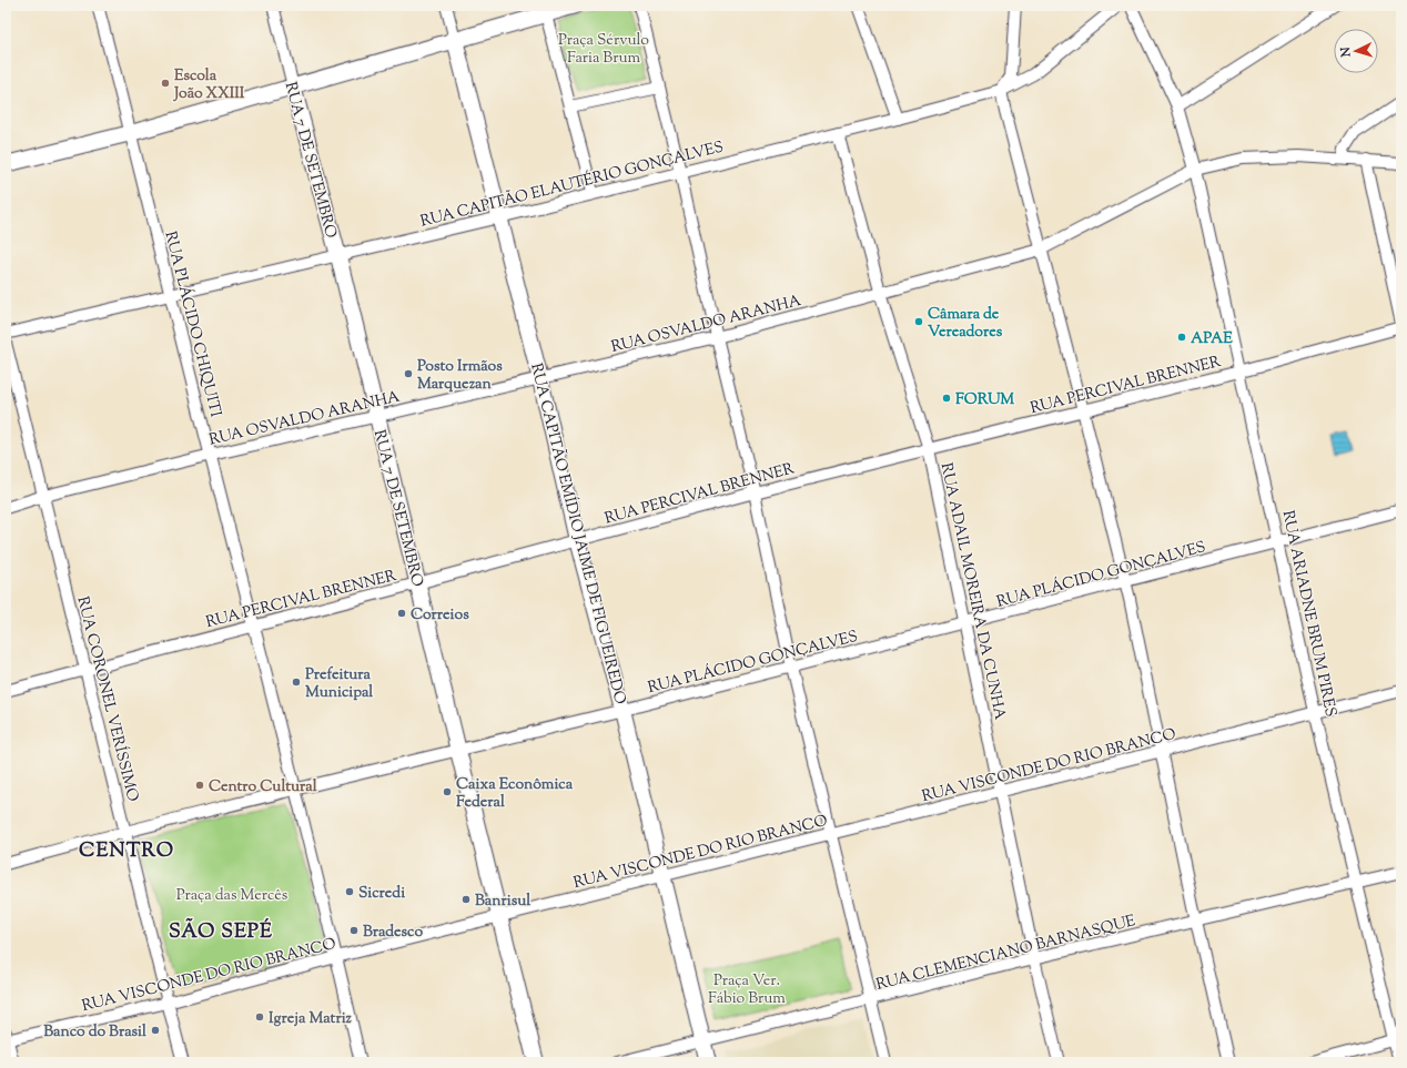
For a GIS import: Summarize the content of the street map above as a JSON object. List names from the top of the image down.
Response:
{
  "streets": {
    "main road": ["RUA 7 DE SETEMBRO", "RUA CAPITÃO EMÍDIO JAIME DE FIGUEIREDO"],
    "street": [
      "RUA CAPITÃO ELAUTÉRIO GONÇALVES",
      "RUA OSVALDO ARANHA",
      "RUA PLÁCIDO CHIQUITI",
      "RUA PERCIVAL BRENNER",
      "RUA PLÁCIDO GONÇALVES",
      "RUA ADAIL MOREIRA DA CUNHA",
      "RUA ARIADNE BRUM PIRES",
      "RUA CORONEL VERÍSSIMO",
      "RUA VISCONDE DO RIO BRANCO",
      "RUA CLEMENCIANO BARNASQUE"
    ]
  },
  "crossings": [
    ["RUA 7 DE SETEMBRO", "RUA CAPITÃO ELAUTÉRIO GONÇALVES"],
    ["RUA 7 DE SETEMBRO", "RUA OSVALDO ARANHA"],
    ["RUA 7 DE SETEMBRO", "RUA PERCIVAL BRENNER"],
    ["RUA 7 DE SETEMBRO", "RUA PLÁCIDO GONÇALVES"],
    ["RUA 7 DE SETEMBRO", "RUA VISCONDE DO RIO BRANCO"],
    ["RUA CAPITÃO ELAUTÉRIO GONÇALVES", "RUA PLÁCIDO CHIQUITI"],
    ["RUA CAPITÃO ELAUTÉRIO GONÇALVES", "RUA CAPITÃO EMÍDIO JAIME DE FIGUEIREDO"],
    ["RUA CAPITÃO ELAUTÉRIO GONÇALVES", "RUA ADAIL MOREIRA DA CUNHA"],
    ["RUA OSVALDO ARANHA", "RUA PLÁCIDO CHIQUITI"],
    ["RUA OSVALDO ARANHA", "RUA CAPITÃO EMÍDIO JAIME DE FIGUEIREDO"],
    ["RUA OSVALDO ARANHA", "RUA ADAIL MOREIRA DA CUNHA"],
    ["RUA OSVALDO ARANHA", "RUA ARIADNE BRUM PIRES"],
    ["RUA OSVALDO ARANHA", "RUA CORONEL VERÍSSIMO"],
    ["RUA PLÁCIDO CHIQUITI", "RUA PERCIVAL BRENNER"],
    ["RUA PLÁCIDO CHIQUITI", "RUA PLÁCIDO GONÇALVES"],
    ["RUA PLÁCIDO CHIQUITI", "RUA VISCONDE DO RIO BRANCO"],
    ["RUA PERCIVAL BRENNER", "RUA CAPITÃO EMÍDIO JAIME DE FIGUEIREDO"],
    ["RUA PERCIVAL BRENNER", "RUA ADAIL MOREIRA DA CUNHA"],
    ["RUA PERCIVAL BRENNER", "RUA ARIADNE BRUM PIRES"],
    ["RUA PERCIVAL BRENNER", "RUA CORONEL VERÍSSIMO"],
    ["RUA CAPITÃO EMÍDIO JAIME DE FIGUEIREDO", "RUA PLÁCIDO GONÇALVES"],
    ["RUA CAPITÃO EMÍDIO JAIME DE FIGUEIREDO", "RUA VISCONDE DO RIO BRANCO"],
    ["RUA CAPITÃO EMÍDIO JAIME DE FIGUEIREDO", "RUA CLEMENCIANO BARNASQUE"],
    ["RUA PLÁCIDO GONÇALVES", "RUA ADAIL MOREIRA DA CUNHA"],
    ["RUA PLÁCIDO GONÇALVES", "RUA ARIADNE BRUM PIRES"],
    ["RUA PLÁCIDO GONÇALVES", "RUA CORONEL VERÍSSIMO"],
    ["RUA ADAIL MOREIRA DA CUNHA", "RUA VISCONDE DO RIO BRANCO"],
    ["RUA ADAIL MOREIRA DA CUNHA", "RUA CLEMENCIANO BARNASQUE"],
    ["RUA ARIADNE BRUM PIRES", "RUA VISCONDE DO RIO BRANCO"],
    ["RUA ARIADNE BRUM PIRES", "RUA CLEMENCIANO BARNASQUE"],
    ["RUA CORONEL VERÍSSIMO", "RUA VISCONDE DO RIO BRANCO"]
  ],
  "districts": ["CENTRO", "SÃO SEPÉ"],
  "parks": ["Praça Sérvulo Faria Brum", "Praça das Mercês", "Praça Ver. Fábio Brum"],
  "places": [
    "Escola João XXIII",
    "Câmara de Vereadores",
    "APAE",
    "Posto Irmãos Marquezan",
    "FORUM",
    "Correios",
    "Prefeitura Municipal",
    "Centro Cultural",
    "Caixa Econômica Federal",
    "Sicredi",
    "Banrisul",
    "Bradesco",
    "Igreja Matriz",
    "Banco do Brasil"
  ],
  "north": "left"
}
